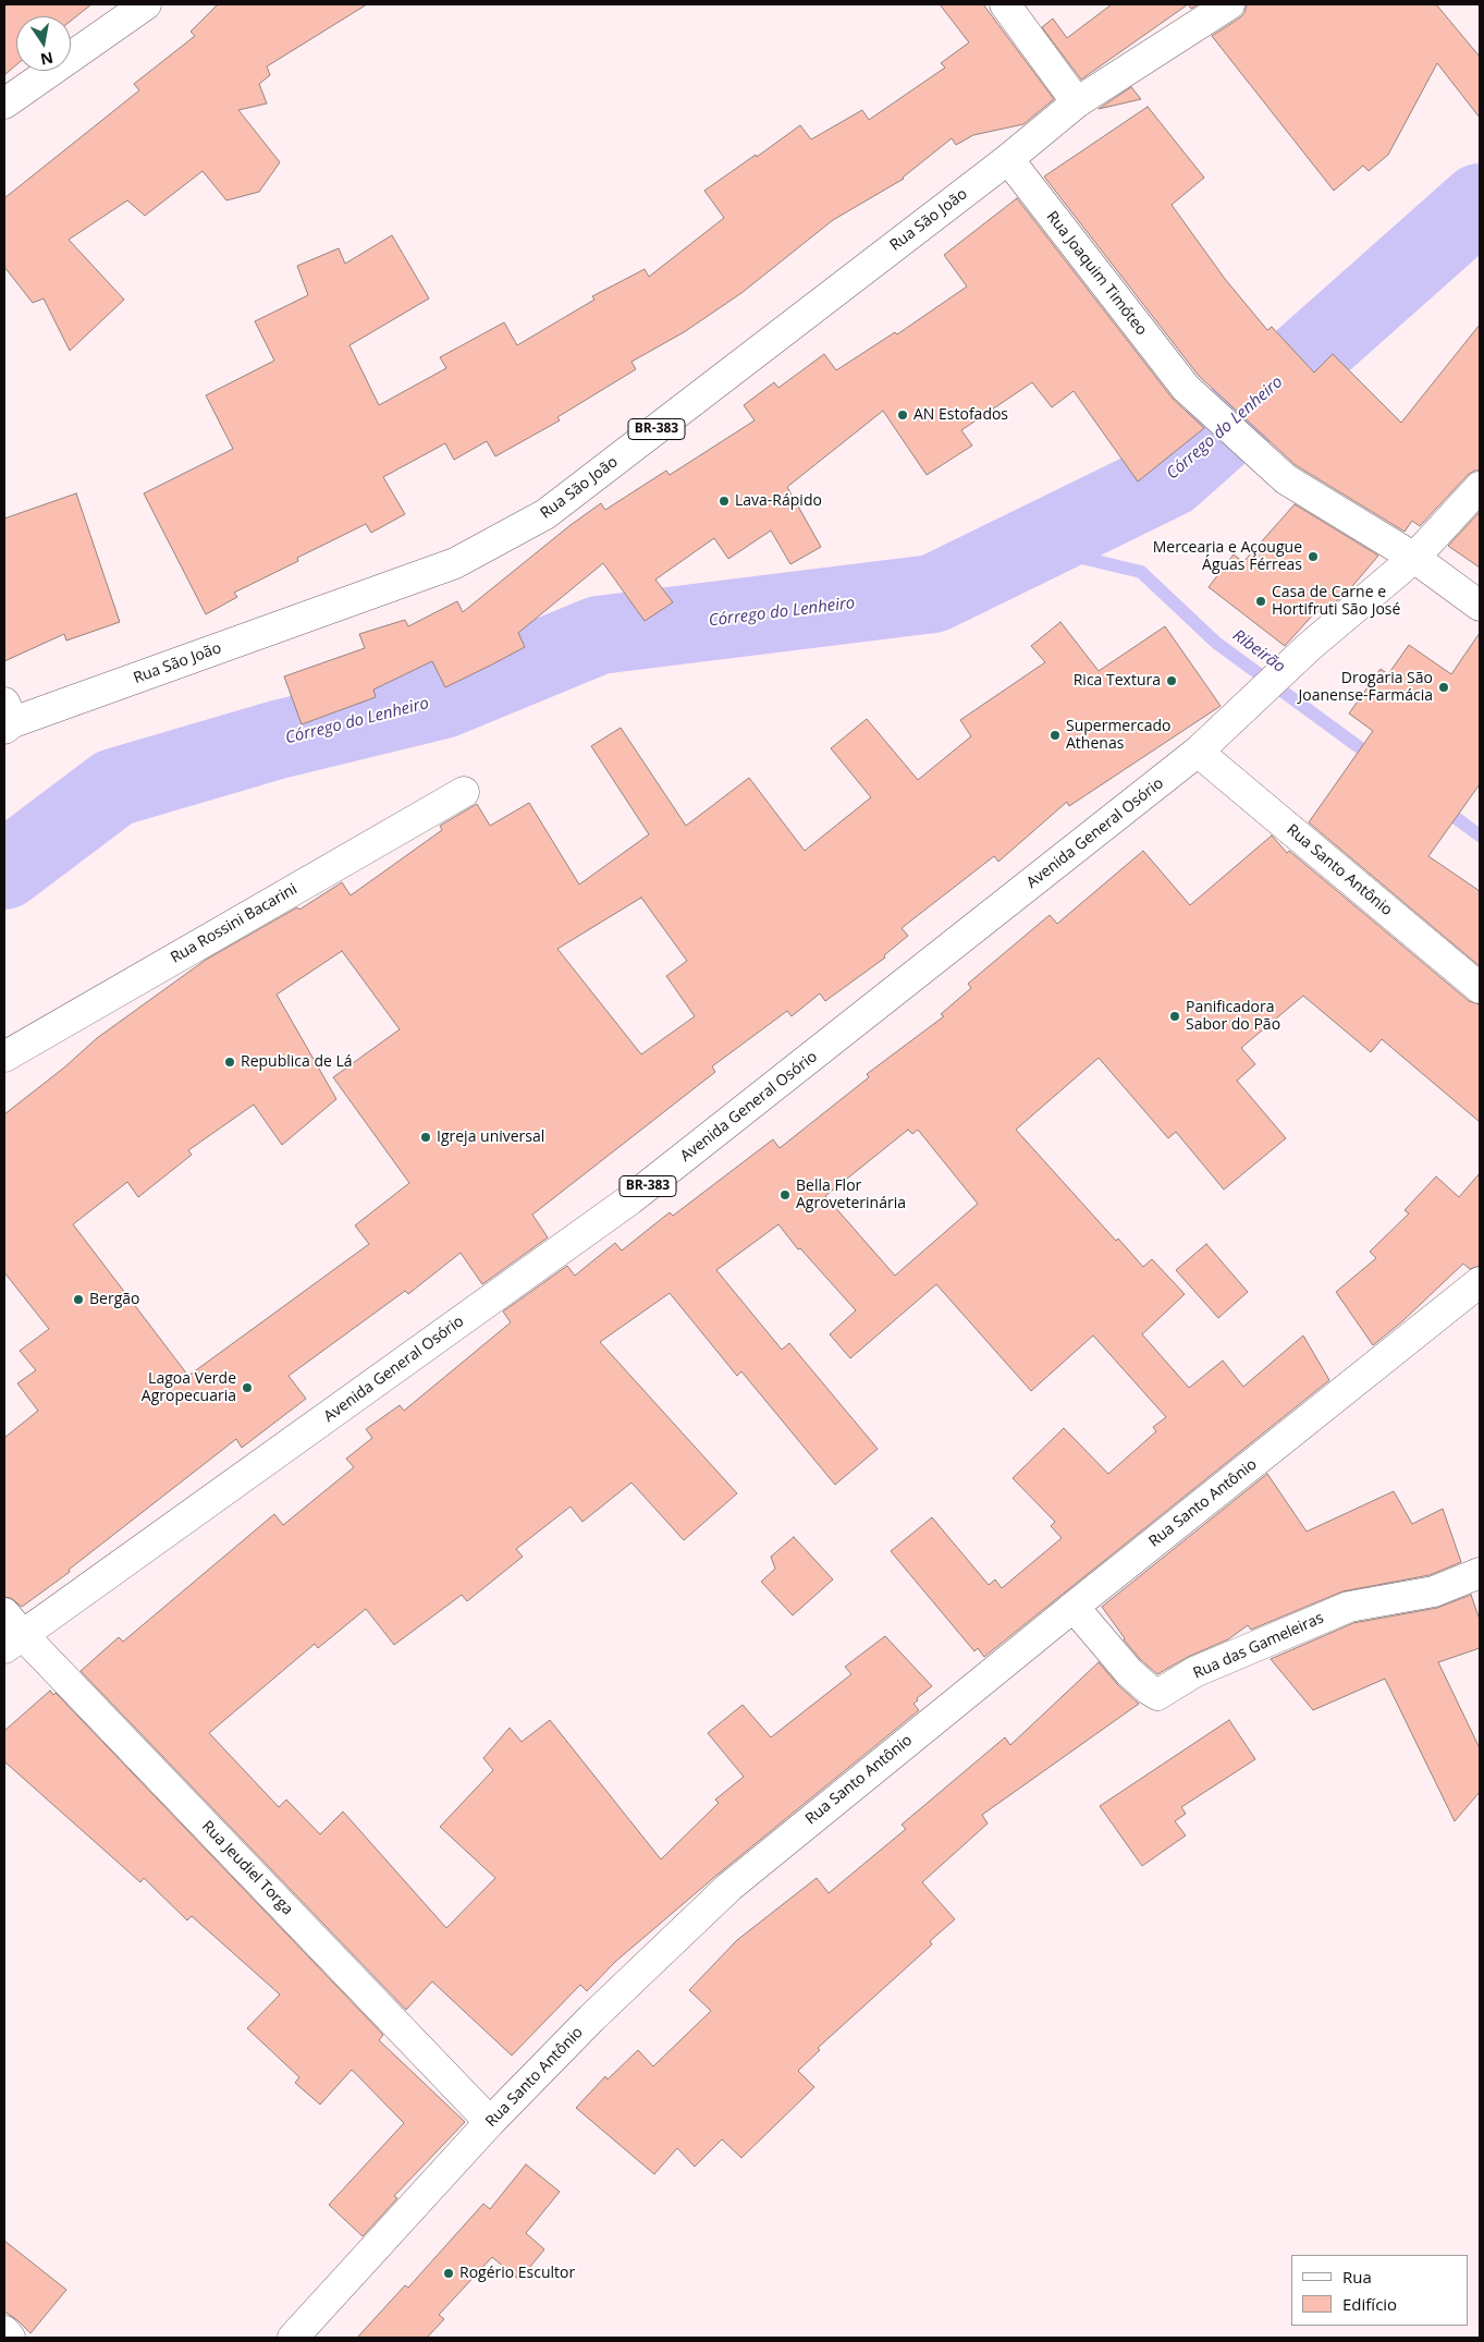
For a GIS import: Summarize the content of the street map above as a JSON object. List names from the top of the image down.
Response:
{
  "streets": {
    "main road": [
      "Rua São João",
      "Rua Joaquim Timóteo",
      "BR-383",
      "Avenida General Osório",
      "Rua Santo Antônio",
      "Rua Rossini Bacarini",
      "Rua das Gameleiras",
      "Rua Jeudiel Torga"
    ]
  },
  "crossings": [
    ["Rua São João", "Rua Joaquim Timóteo"],
    ["Rua Joaquim Timóteo", "BR-383"],
    ["Rua Joaquim Timóteo", "Avenida General Osório"],
    ["BR-383", "Avenida General Osório"],
    ["Avenida General Osório", "Rua Santo Antônio"],
    ["Avenida General Osório", "Rua Jeudiel Torga"],
    ["Rua Santo Antônio", "Rua das Gameleiras"],
    ["Rua Santo Antônio", "Rua Jeudiel Torga"]
  ],
  "water": ["Córrego do Lenheiro", "Ribeirão"],
  "places": [
    "AN Estofados",
    "Lava-Rápido",
    "Mercearia e Açougue Águas Férreas",
    "Casa de Carne e Hortifruti São José",
    "Rica Textura",
    "Drogaria São Joanense-Farmácia",
    "Supermercado Athenas",
    "Panificadora Sabor do Pão",
    "Republica de Lá",
    "Igreja universal",
    "Bella Flor Agroveterinária",
    "Bergão",
    "Lagoa Verde Agropecuaria",
    "Rogério Escultor"
  ],
  "legend": ["Rua", "Edifício"],
  "north": "bottom"
}
